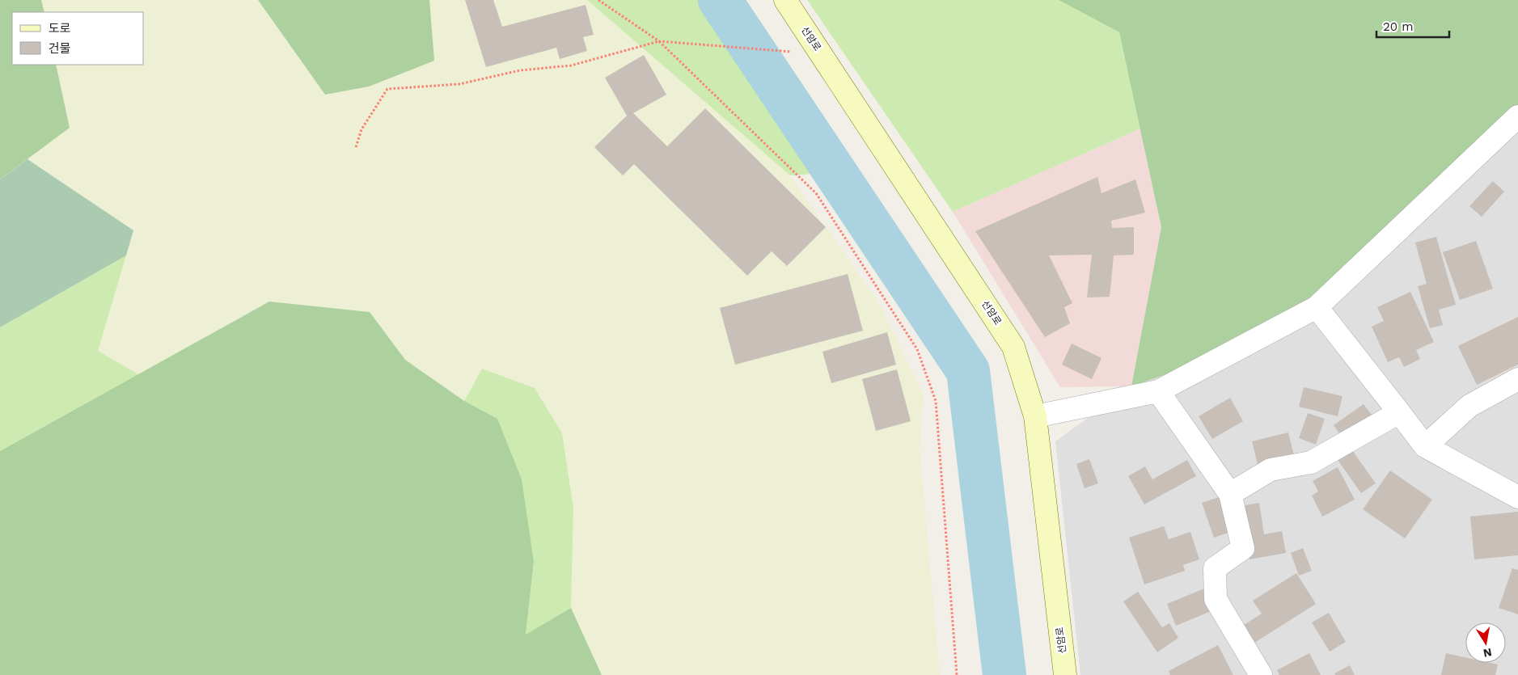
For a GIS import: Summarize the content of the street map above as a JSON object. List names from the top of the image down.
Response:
{
  "streets": {
    "main road": ["선암로"]
  },
  "legend": ["도로", "건물"],
  "scale_bar": "20 m",
  "north": "bottom"
}
